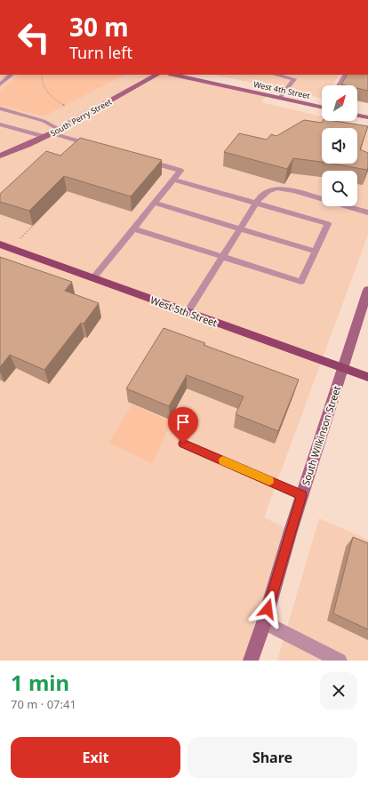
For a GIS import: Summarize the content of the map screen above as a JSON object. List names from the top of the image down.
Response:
{
  "streets": {
    "main road": ["West 5th Street"],
    "street": ["West 4th Street", "South Perry Street", "South Wilkinson Street"]
  },
  "crossings": [
    ["West 5th Street", "South Wilkinson Street"]
  ],
  "north": "top right",
  "page": {
    "turn": ["30 m", "Turn left"],
    "heading": ["1 min", "70 m · 07:41"],
    "buttons": ["Exit", "Share"]
  }
}
